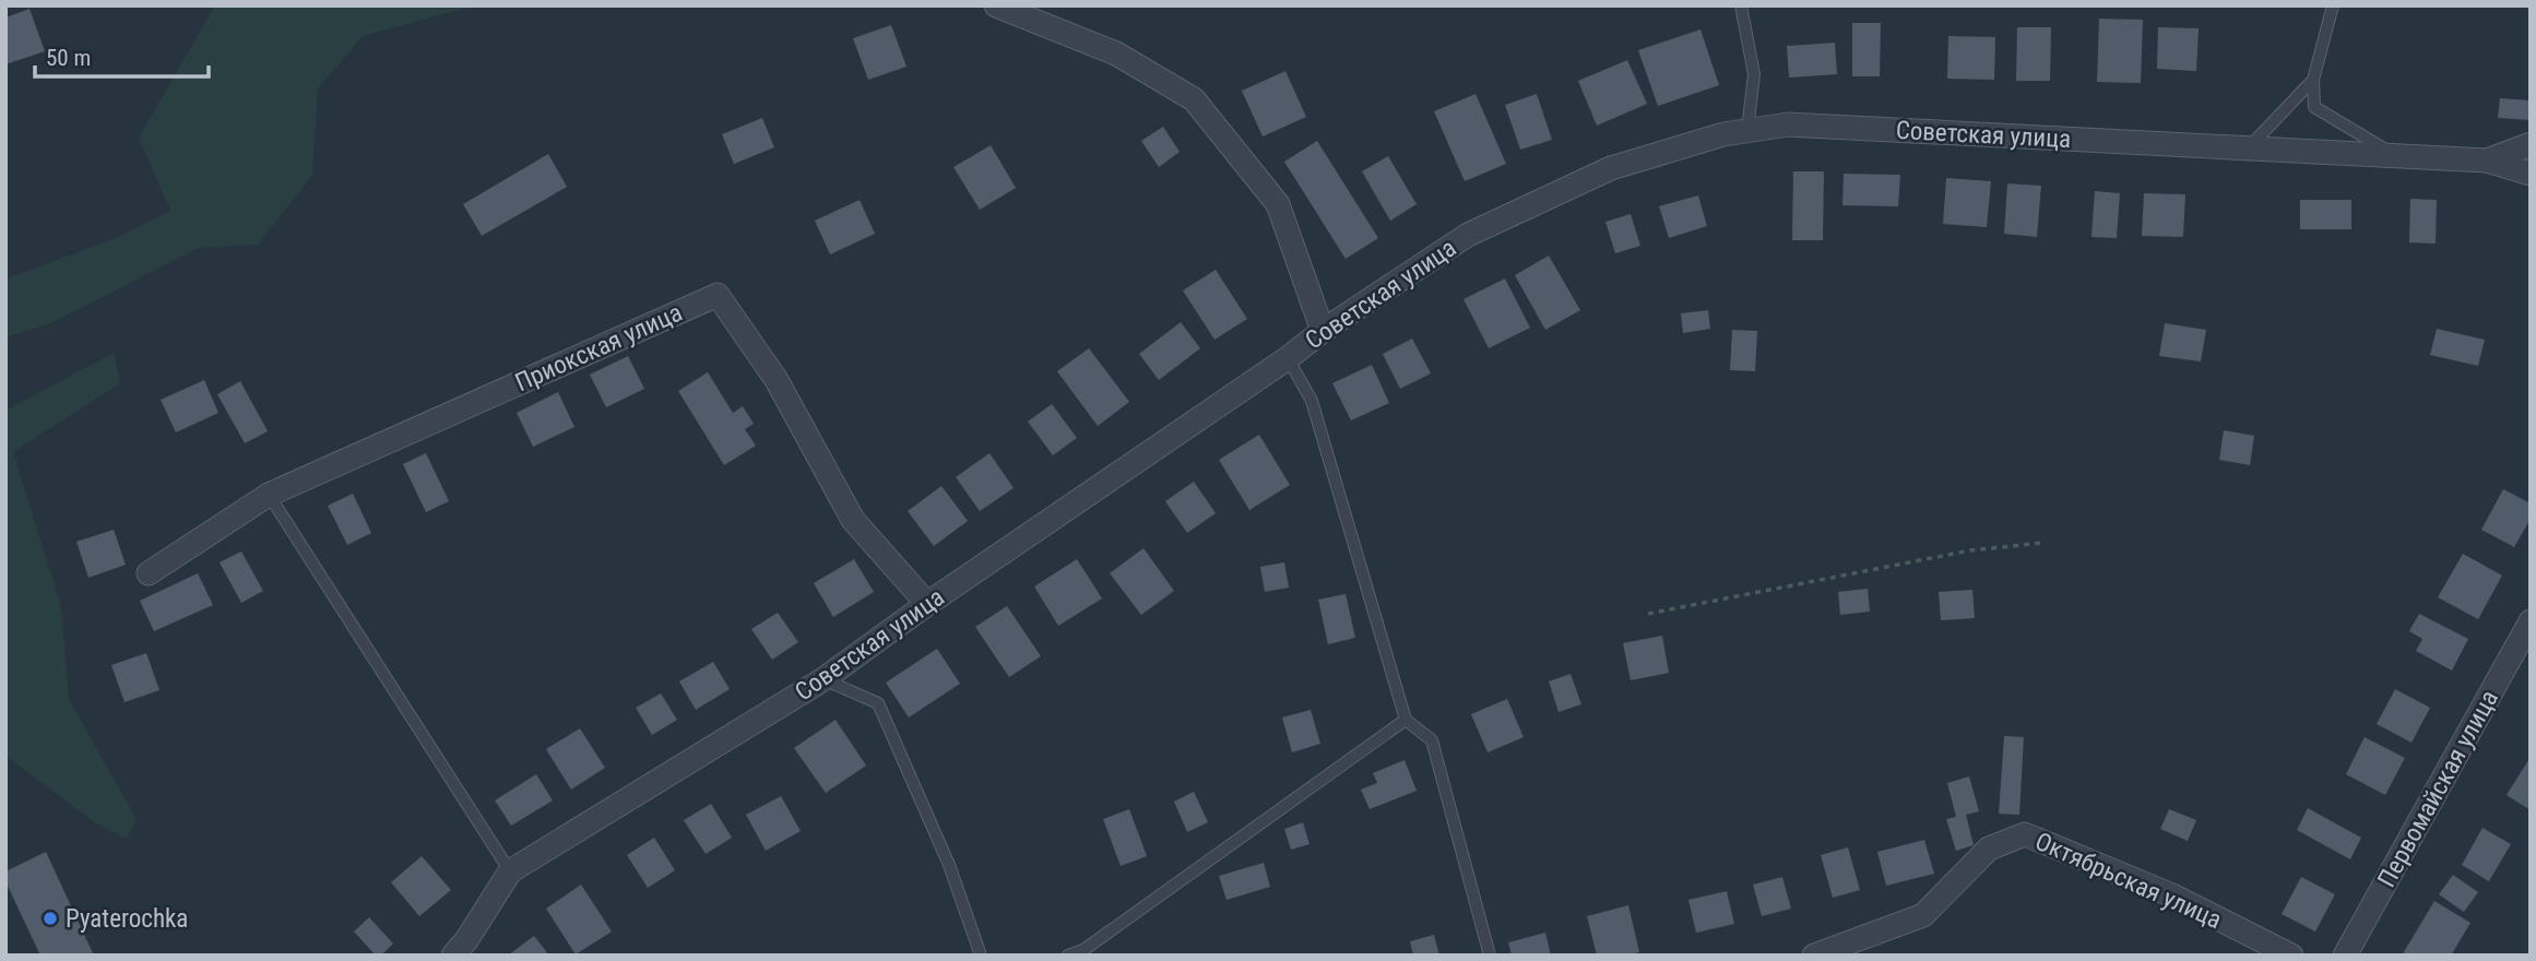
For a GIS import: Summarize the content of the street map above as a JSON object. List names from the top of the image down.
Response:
{
  "streets": {
    "street": [
      "Советская улица",
      "Приокская улица",
      "Первомайская улица",
      "Октябрьская улица"
    ]
  },
  "crossings": [
    ["Советская улица", "Приокская улица"]
  ],
  "places": ["Pyaterochka"],
  "scale_bar": "50 m"
}
